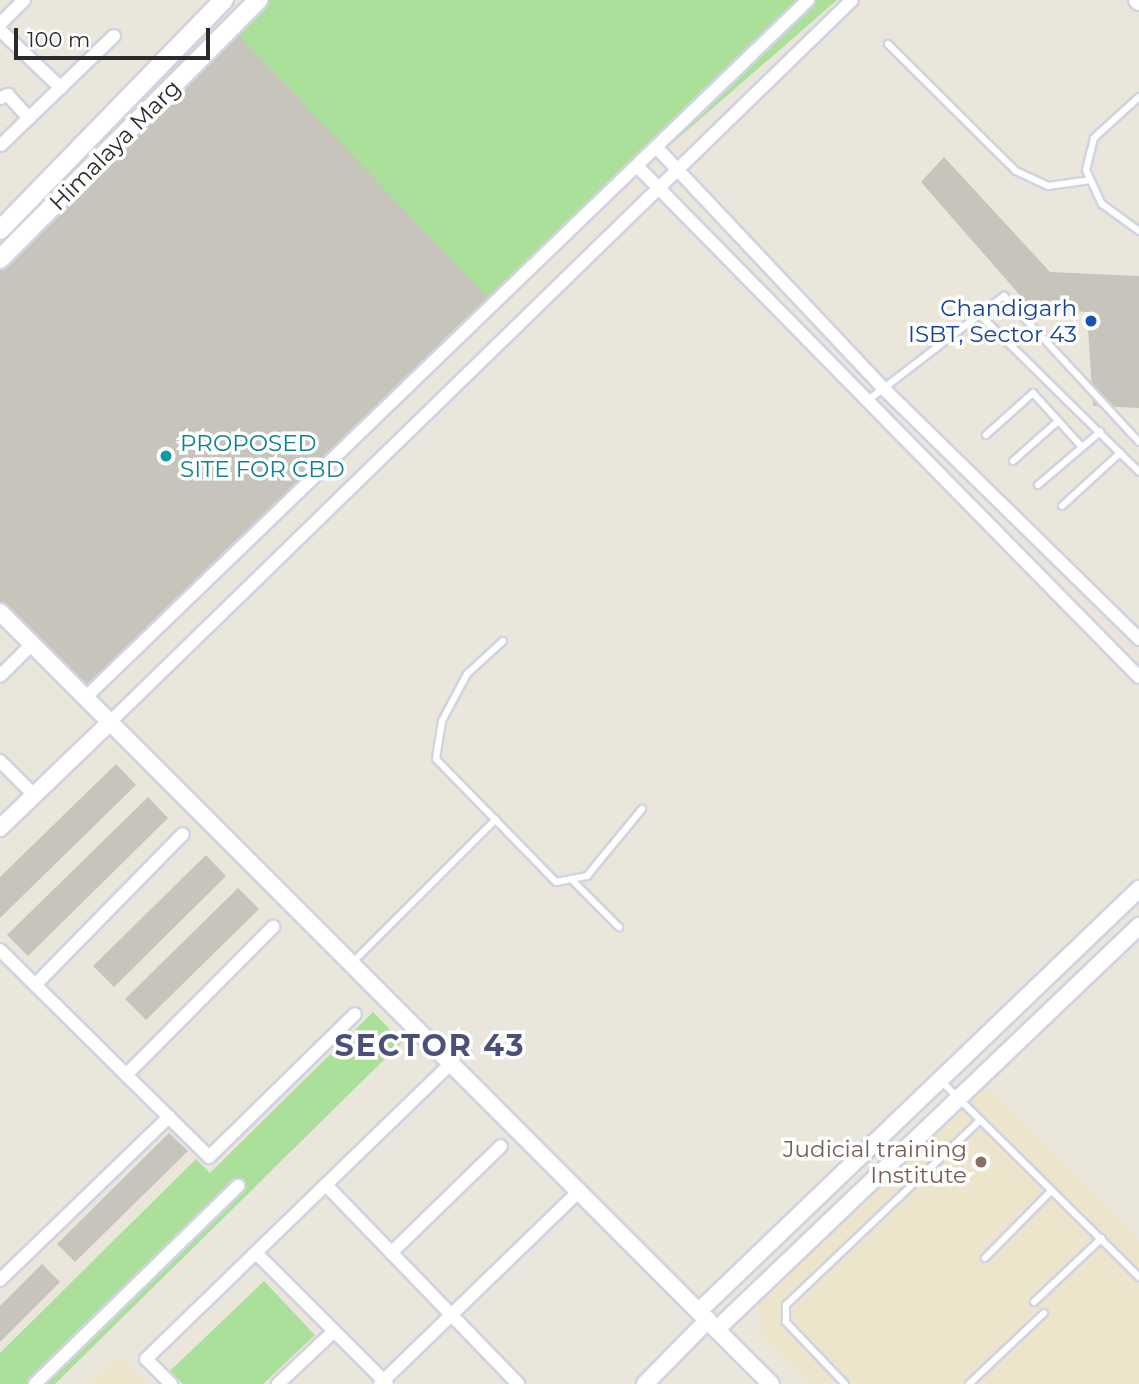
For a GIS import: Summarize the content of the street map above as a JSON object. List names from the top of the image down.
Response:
{
  "streets": {
    "main road": ["Himalaya Marg"]
  },
  "districts": ["SECTOR 43"],
  "places": ["Chandigarh ISBT, Sector 43", "PROPOSED SITE FOR CBD", "Judicial training Institute"],
  "scale_bar": "100 m"
}
